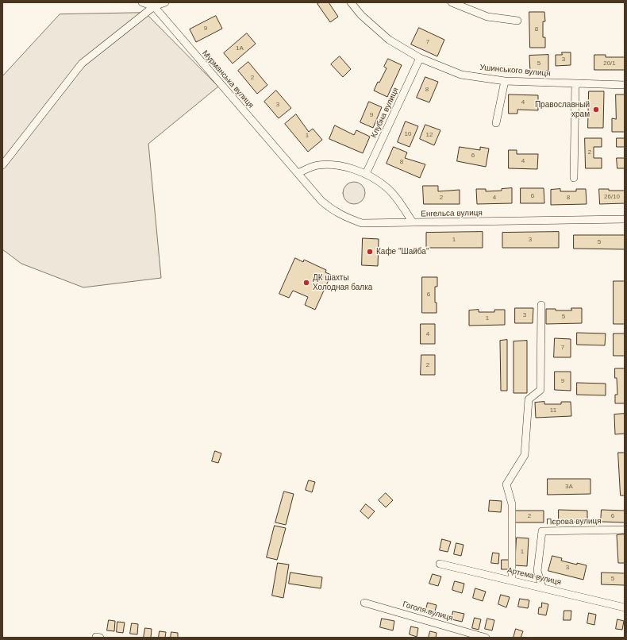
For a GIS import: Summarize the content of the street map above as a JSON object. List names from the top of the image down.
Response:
{
  "streets": {
    "street": [
      "Ушинського вулиця",
      "Мурманська вулиця",
      "Клубна вулиця",
      "Енгельса вулиця",
      "Пєрова вулиця",
      "Артема вулиця",
      "Гоголя вулиця"
    ]
  },
  "crossings": [
    ["Ушинського вулиця", "Клубна вулиця"],
    ["Мурманська вулиця", "Енгельса вулиця"],
    ["Пєрова вулиця", "Артема вулиця"]
  ],
  "places": ["Православный храм", "Кафе \"Шайба\"", "ДК шахты Холодная балка"],
  "house_numbers": [
    "9",
    "8",
    "7",
    "1А",
    "3",
    "5",
    "20/1",
    "2",
    "8",
    "4",
    "3",
    "9",
    "10",
    "12",
    "1",
    "2",
    "6",
    "4",
    "8",
    "6",
    "26/10",
    "2",
    "4",
    "8",
    "1",
    "3",
    "5",
    "6",
    "3",
    "5",
    "1",
    "4",
    "7",
    "2",
    "9",
    "11",
    "3А",
    "2",
    "6",
    "1",
    "3",
    "5"
  ]
}
